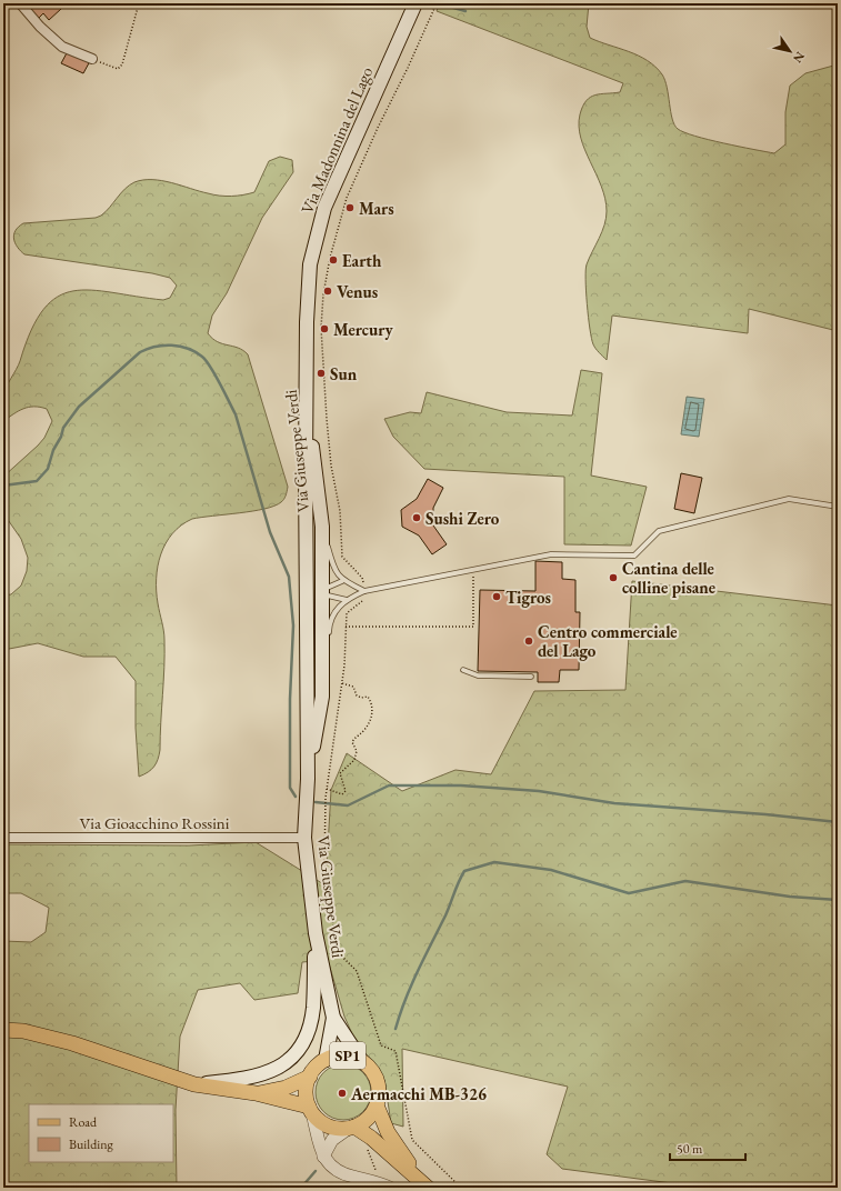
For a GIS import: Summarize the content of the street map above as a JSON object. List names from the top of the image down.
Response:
{
  "streets": {
    "main road": ["Via Madonnina del Lago", "Via Giuseppe Verdi", "SP1"],
    "street": ["Via Gioacchino Rossini"]
  },
  "crossings": [
    ["Via Madonnina del Lago", "Via Giuseppe Verdi"],
    ["Via Giuseppe Verdi", "Via Gioacchino Rossini"],
    ["Via Giuseppe Verdi", "SP1"]
  ],
  "places": [
    "Mars",
    "Earth",
    "Venus",
    "Mercury",
    "Sun",
    "Sushi Zero",
    "Cantina delle colline pisane",
    "Tigros",
    "Centro commerciale del Lago",
    "Aermacchi MB-326"
  ],
  "legend": ["Road", "Building"],
  "scale_bar": "50 m",
  "north": "bottom right"
}
